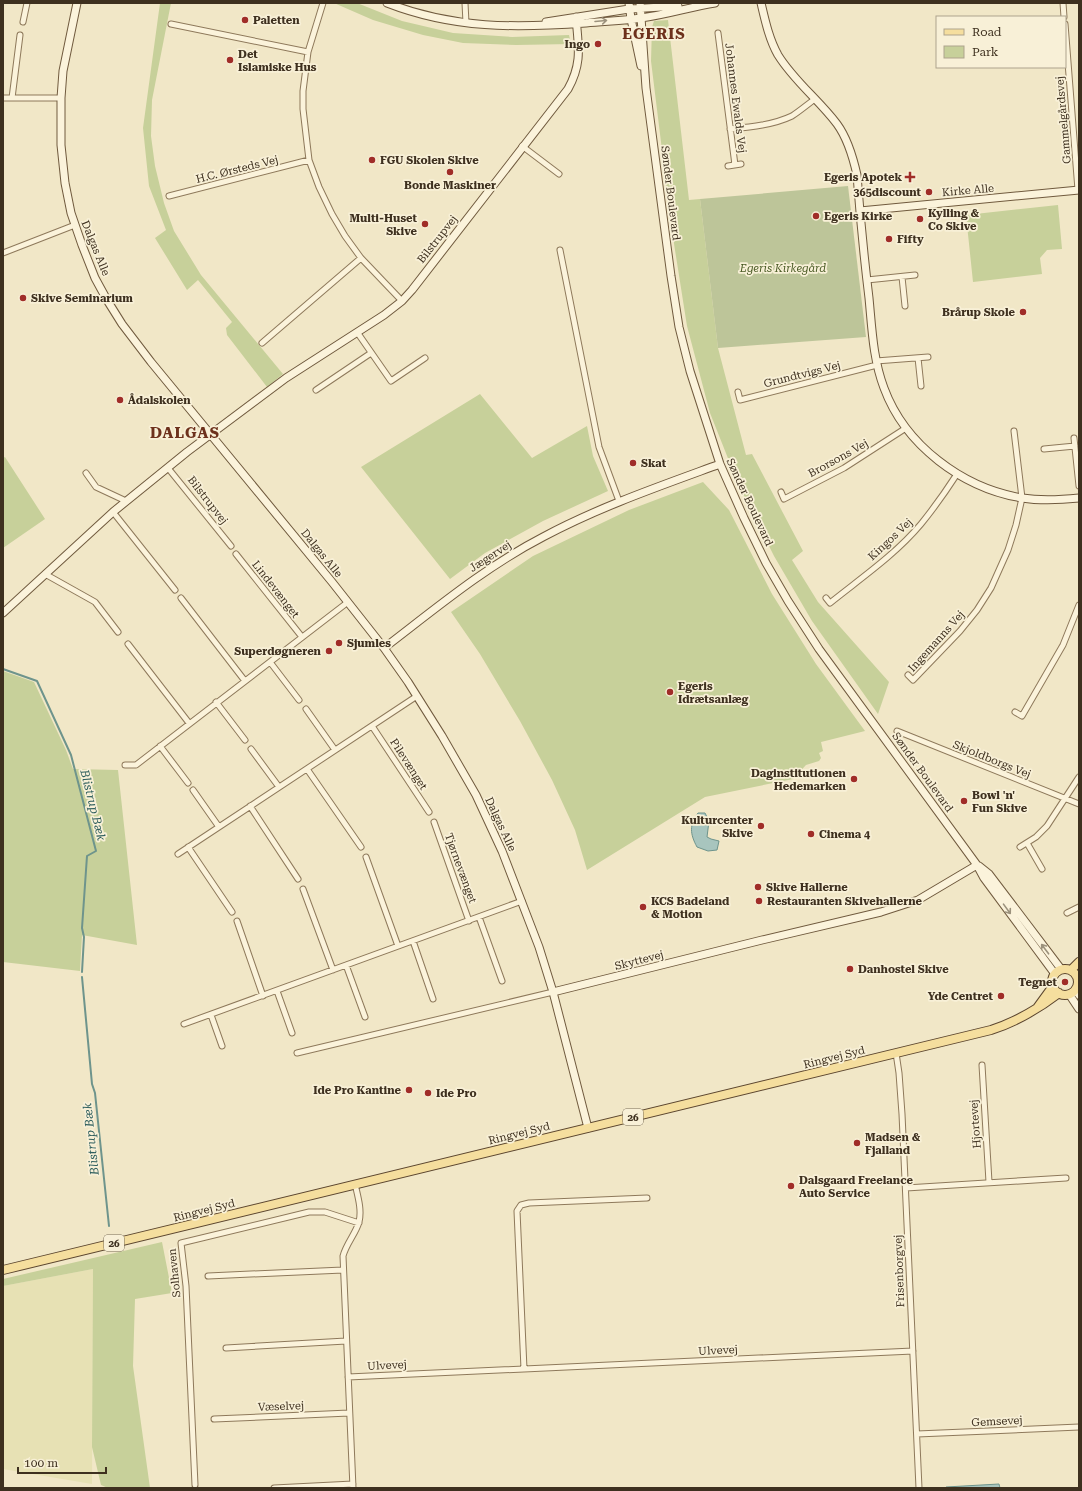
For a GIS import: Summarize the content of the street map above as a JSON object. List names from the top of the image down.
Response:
{
  "streets": {
    "main road": ["Ringvej Syd", "26"],
    "street": [
      "Johannes Ewalds Vej",
      "Gammelgårdsvej",
      "H.C. Ørsteds Vej",
      "Kirke Alle",
      "Sønder Boulevard",
      "Bilstrupvej",
      "Dalgas Alle",
      "Grundtvigs Vej",
      "Brorsons Vej",
      "Kingos Vej",
      "Jægervej",
      "Lindevænget",
      "Ingemanns Vej",
      "Skjoldborgs Vej",
      "Pilevænget",
      "Tjørnevænget",
      "Skyttevej",
      "Hjortevej",
      "Frisenborgvej",
      "Solhaven",
      "Ulvevej",
      "Væselvej",
      "Gemsevej"
    ]
  },
  "crossings": [
    ["Gammelgårdsvej", "Kirke Alle"],
    ["Sønder Boulevard", "Jægervej"],
    ["Sønder Boulevard", "Skyttevej"],
    ["Sønder Boulevard", "Ringvej Syd"],
    ["Sønder Boulevard", "26"],
    ["Bilstrupvej", "Dalgas Alle"],
    ["Dalgas Alle", "Jægervej"],
    ["Dalgas Alle", "Tjørnevænget"],
    ["Dalgas Alle", "Skyttevej"],
    ["Dalgas Alle", "Ringvej Syd"],
    ["Ringvej Syd", "26"],
    ["Ringvej Syd", "Frisenborgvej"],
    ["Frisenborgvej", "Ulvevej"],
    ["Frisenborgvej", "Gemsevej"]
  ],
  "districts": ["EGERIS", "DALGAS"],
  "water": ["Blistrup Bæk"],
  "parks": ["Egeris Kirkegård"],
  "places": {
    "other": [
      "Paletten",
      "Ingo",
      "Det Islamiske Hus",
      "FGU Skolen Skive",
      "Bonde Maskiner",
      "365discount",
      "Egeris Kirke",
      "Kylling & Co Skive",
      "Multi-Huset Skive",
      "Fifty",
      "Skive Seminarium",
      "Brårup Skole",
      "Ådalskolen",
      "Skat",
      "Sjumles",
      "Superdøgneren",
      "Egeris Idrætsanlæg",
      "Daginstitutionen Hedemarken",
      "Bowl 'n' Fun Skive",
      "Kulturcenter Skive",
      "Cinema 4",
      "Skive Hallerne",
      "Restauranten Skivehallerne",
      "KCS Badeland & Motion",
      "Danhostel Skive",
      "Tegnet",
      "Yde Centret",
      "Ide Pro Kantine",
      "Ide Pro",
      "Madsen & Fjalland",
      "Dalsgaard Freelance Auto Service"
    ],
    "health": ["Egeris Apotek"]
  },
  "legend": ["Road", "Park"],
  "scale_bar": "100 m"
}
